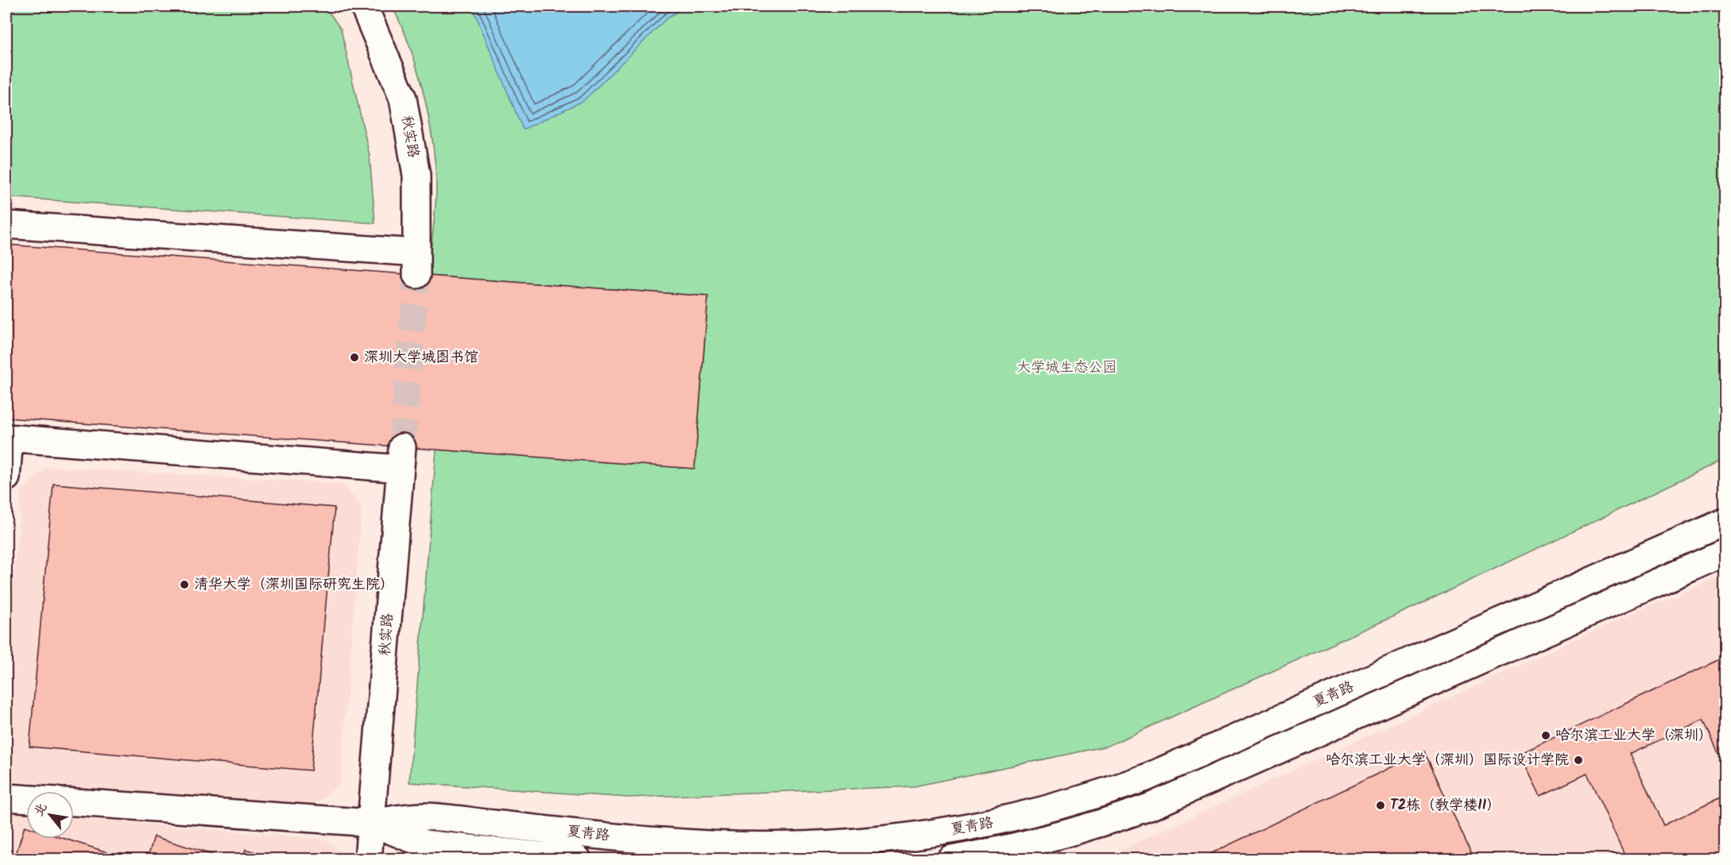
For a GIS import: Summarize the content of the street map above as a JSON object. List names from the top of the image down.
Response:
{
  "streets": {
    "street": ["秋实路", "夏青路"]
  },
  "crossings": [
    ["秋实路", "夏青路"]
  ],
  "parks": ["大学城生态公园"],
  "places": [
    "深圳大学城图书馆",
    "清华大学（深圳国际研究生院）",
    "哈尔滨工业大学（深圳）",
    "哈尔滨工业大学（深圳）国际设计学院",
    "T2栋（教学楼II）"
  ],
  "north": "top left"
}
